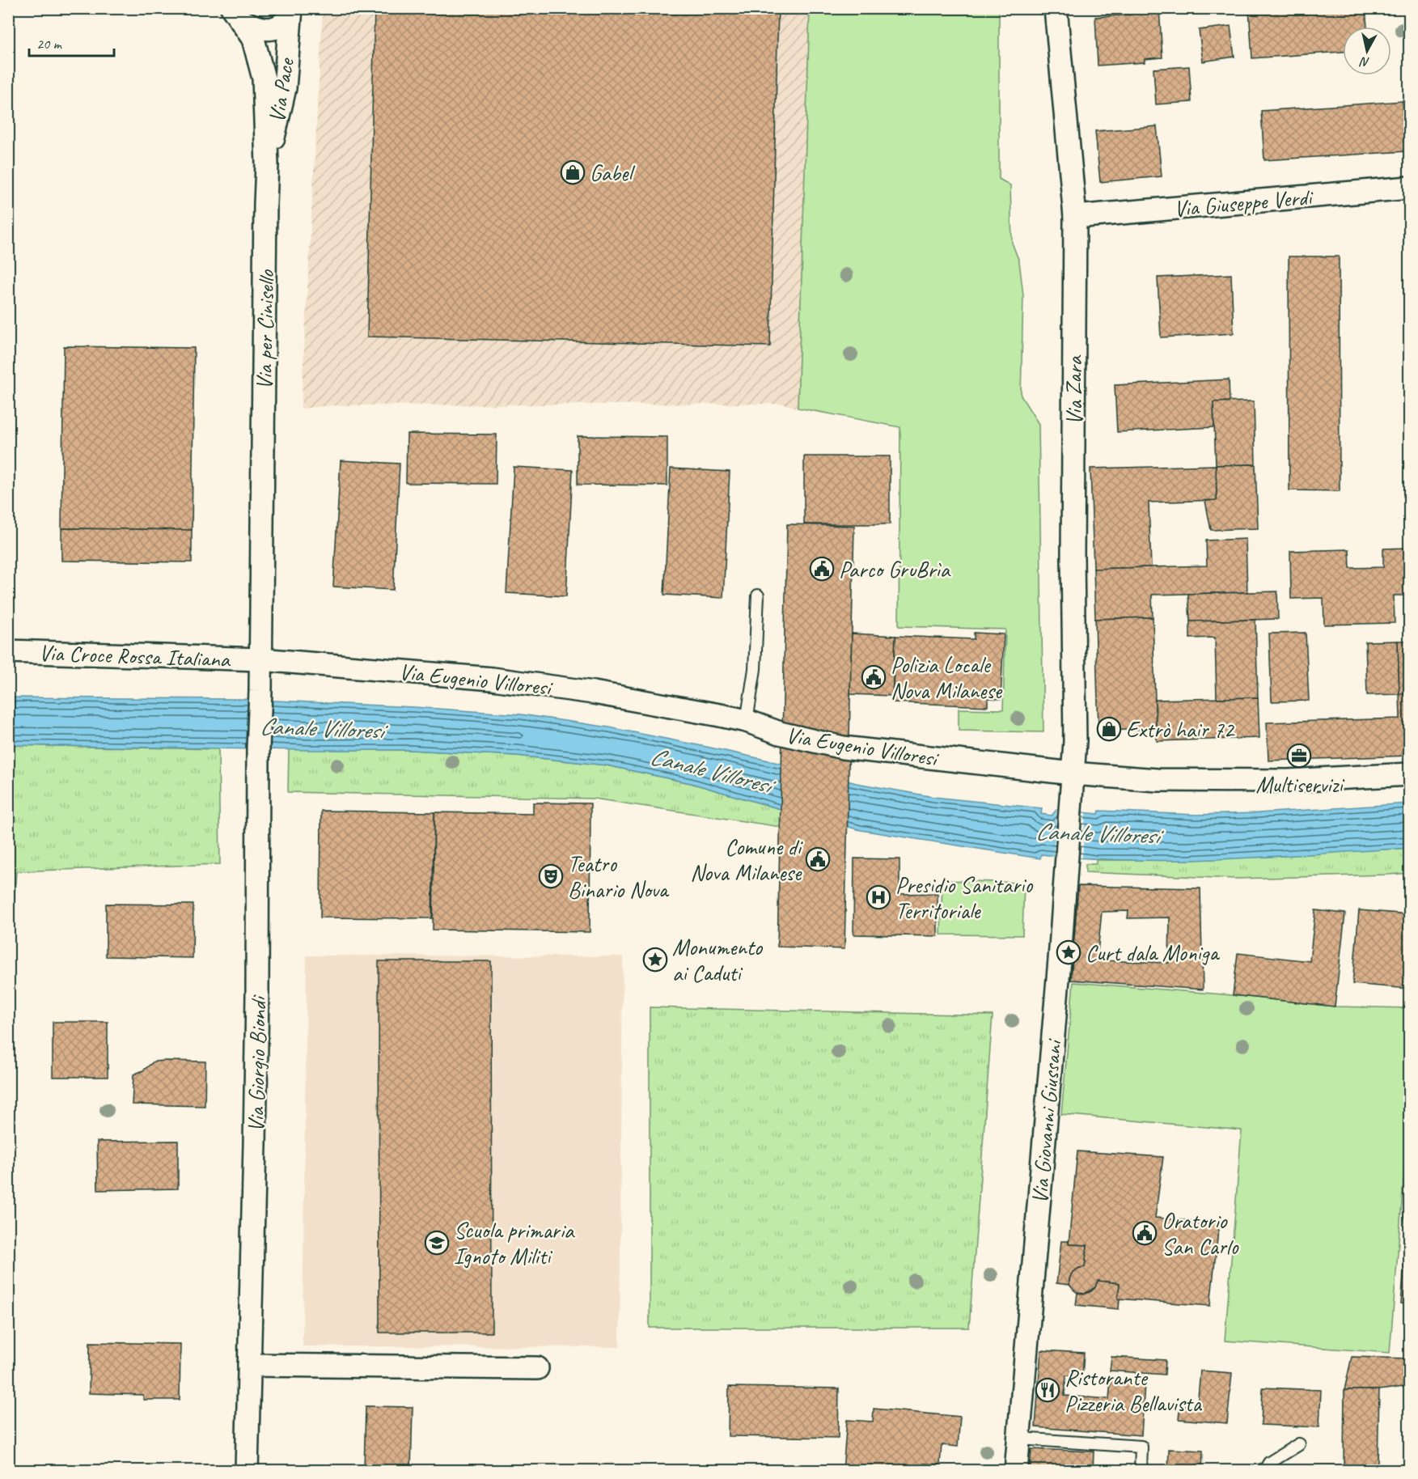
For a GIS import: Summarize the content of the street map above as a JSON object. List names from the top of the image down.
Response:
{
  "streets": {
    "street": [
      "Via Pace",
      "Via Giuseppe Verdi",
      "Via per Cinisello",
      "Via Zara",
      "Via Croce Rossa Italiana",
      "Via Eugenio Villoresi",
      "Via Giorgio Biondi",
      "Via Giovanni Giussani"
    ]
  },
  "crossings": [
    ["Via Pace", "Via per Cinisello"],
    ["Via Giuseppe Verdi", "Via Zara"],
    ["Via per Cinisello", "Via Croce Rossa Italiana"],
    ["Via per Cinisello", "Via Eugenio Villoresi"],
    ["Via per Cinisello", "Via Giorgio Biondi"],
    ["Via Zara", "Via Eugenio Villoresi"],
    ["Via Zara", "Via Giovanni Giussani"],
    ["Via Croce Rossa Italiana", "Via Eugenio Villoresi"],
    ["Via Croce Rossa Italiana", "Via Giorgio Biondi"],
    ["Via Eugenio Villoresi", "Via Giorgio Biondi"],
    ["Via Eugenio Villoresi", "Via Giovanni Giussani"]
  ],
  "water": ["Canale Villoresi"],
  "places": {
    "shop": ["Gabel", "Extrò hair 72"],
    "public building": [
      "Parco GruBrìa",
      "Polizia Locale Nova Milanese",
      "Comune di Nova Milanese",
      "Oratorio San Carlo"
    ],
    "office": ["Multiservizi"],
    "theatre": ["Teatro Binario Nova"],
    "hospital": ["Presidio Sanitario Territoriale"],
    "place": ["Curt dala Moniga", "Monumento ai Caduti"],
    "school or university": ["Scuola primaria Ignoto Militi"],
    "restaurant": ["Ristorante Pizzeria Bellavista"]
  },
  "scale_bar": "20 m",
  "north": "bottom"
}
